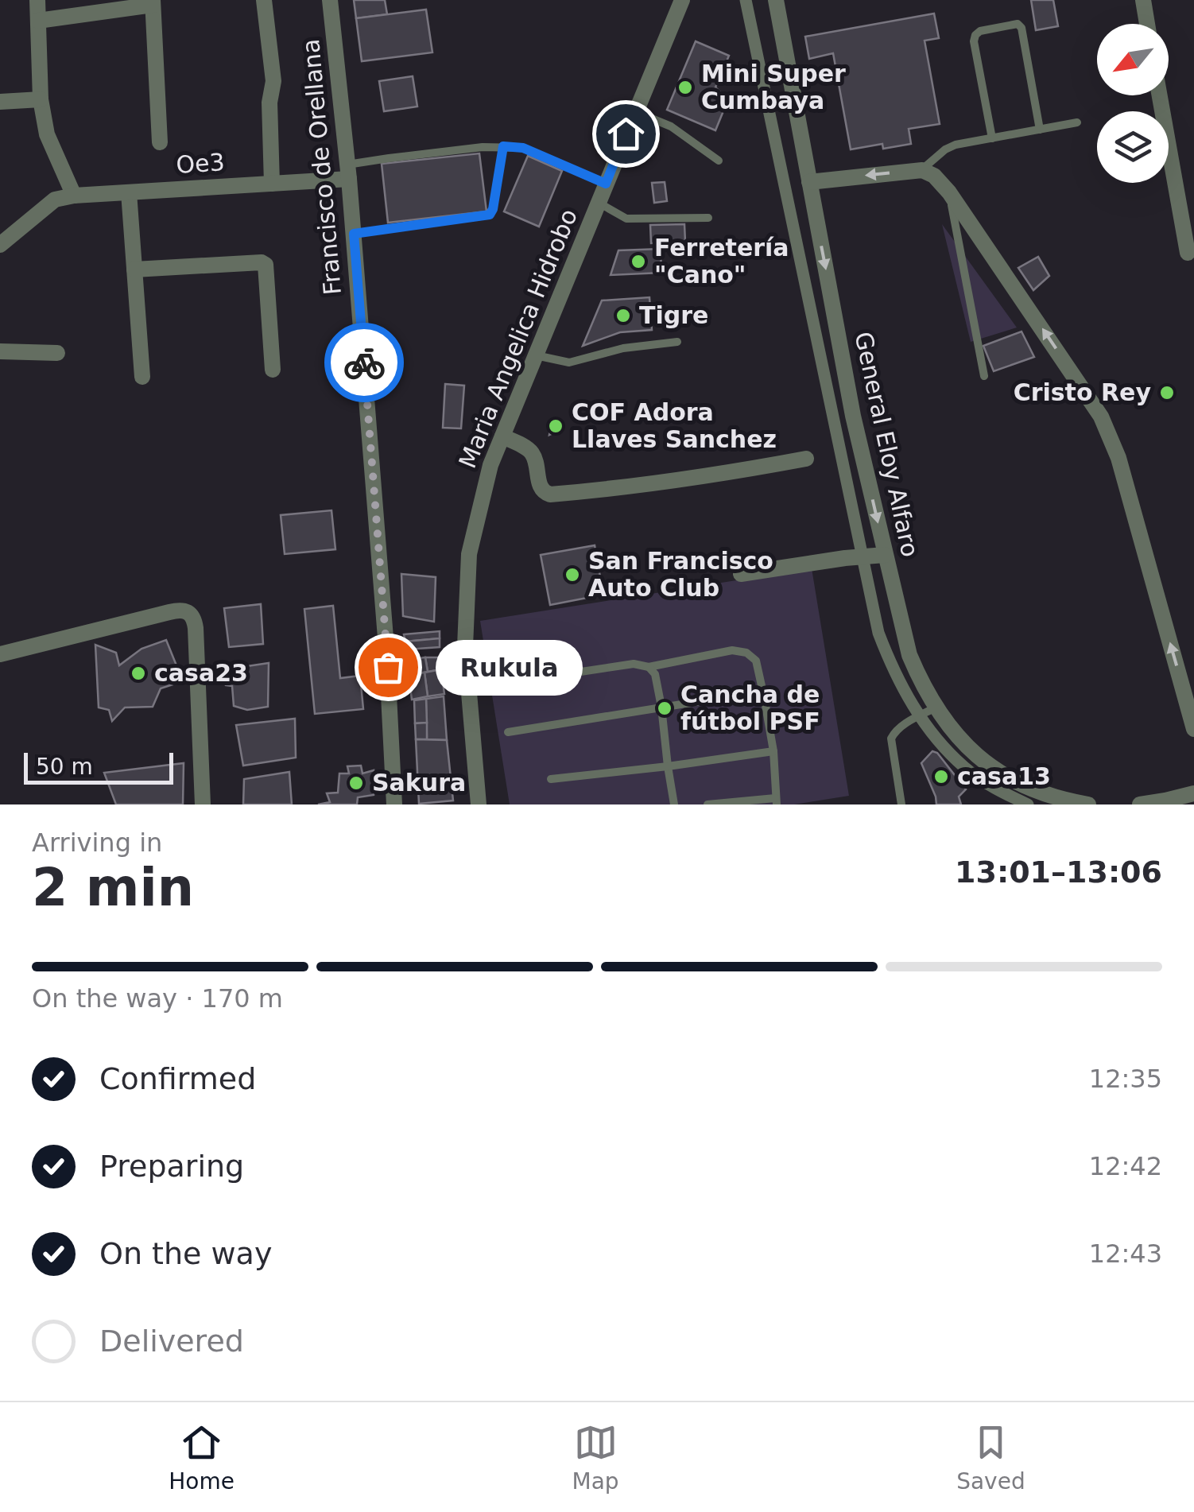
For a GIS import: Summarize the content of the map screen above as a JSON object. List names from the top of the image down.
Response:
{
  "streets": {
    "street": [
      "Oe3",
      "Francisco de Orellana",
      "Maria Angelica Hidrobo",
      "General Eloy Alfaro"
    ]
  },
  "crossings": [
    ["Oe3", "Francisco de Orellana"]
  ],
  "places": [
    "Mini Super Cumbaya",
    "Ferretería \"Cano\"",
    "Tigre",
    "Cristo Rey",
    "COF Adora Llaves Sanchez",
    "San Francisco Auto Club",
    "Rukula",
    "casa23",
    "Cancha de fútbol PSF",
    "casa13",
    "Sakura"
  ],
  "scale_bar": "50 m",
  "north": "bottom left",
  "page": {
    "bubble": "Rukula",
    "scale": "50 m",
    "heading": ["2 min", "Arriving in", "13:01–13:06"],
    "bar": "On the way · 170 m",
    "list": [
      ["Confirmed", "12:35"],
      ["Preparing", "12:42"],
      ["On the way", "12:43"],
      "Delivered"
    ],
    "tabs": ["Home", "Map", "Saved"]
  }
}
